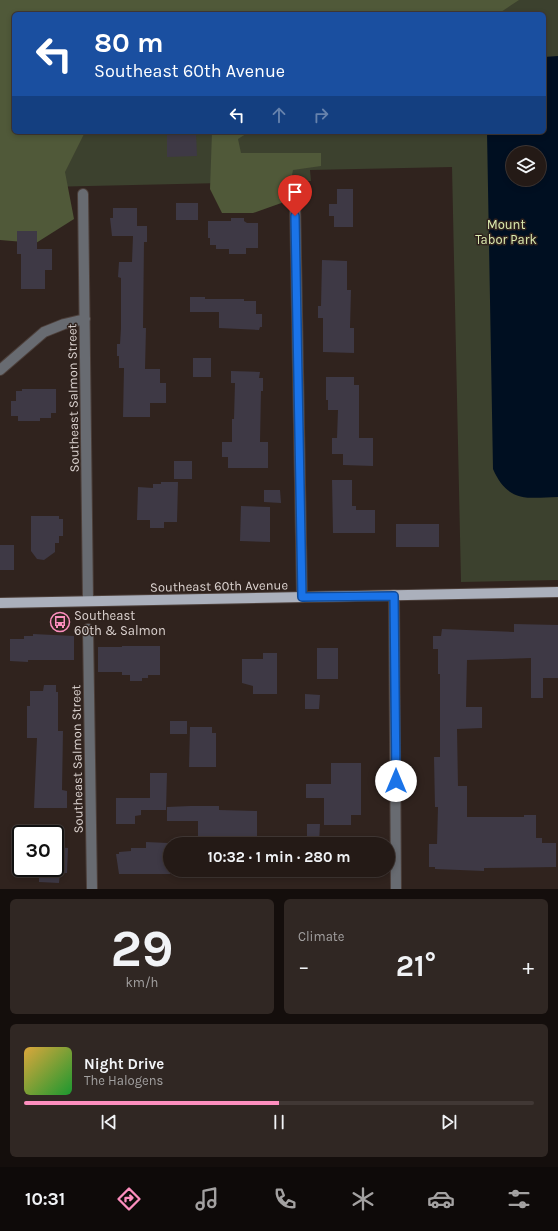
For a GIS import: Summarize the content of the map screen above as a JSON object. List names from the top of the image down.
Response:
{
  "streets": {
    "main road": ["Southeast 60th Avenue"],
    "street": ["Southeast Salmon Street"]
  },
  "crossings": [
    ["Southeast Salmon Street", "Southeast 60th Avenue"]
  ],
  "parks": ["Mount Tabor Park"],
  "places": {
    "bus stop": ["Southeast 60th & Salmon"]
  },
  "page": {
    "turn": ["80 m", "Southeast 60th Avenue"],
    "limit": "30",
    "trip": "10:32 · 1 min · 280 m",
    "tile": [
      ["29", "km/h"],
      "Climate"
    ],
    "heat": ["−", "21°", "+"],
    "song": ["Night Drive", "The Halogens"],
    "tabs": "10:31"
  }
}
